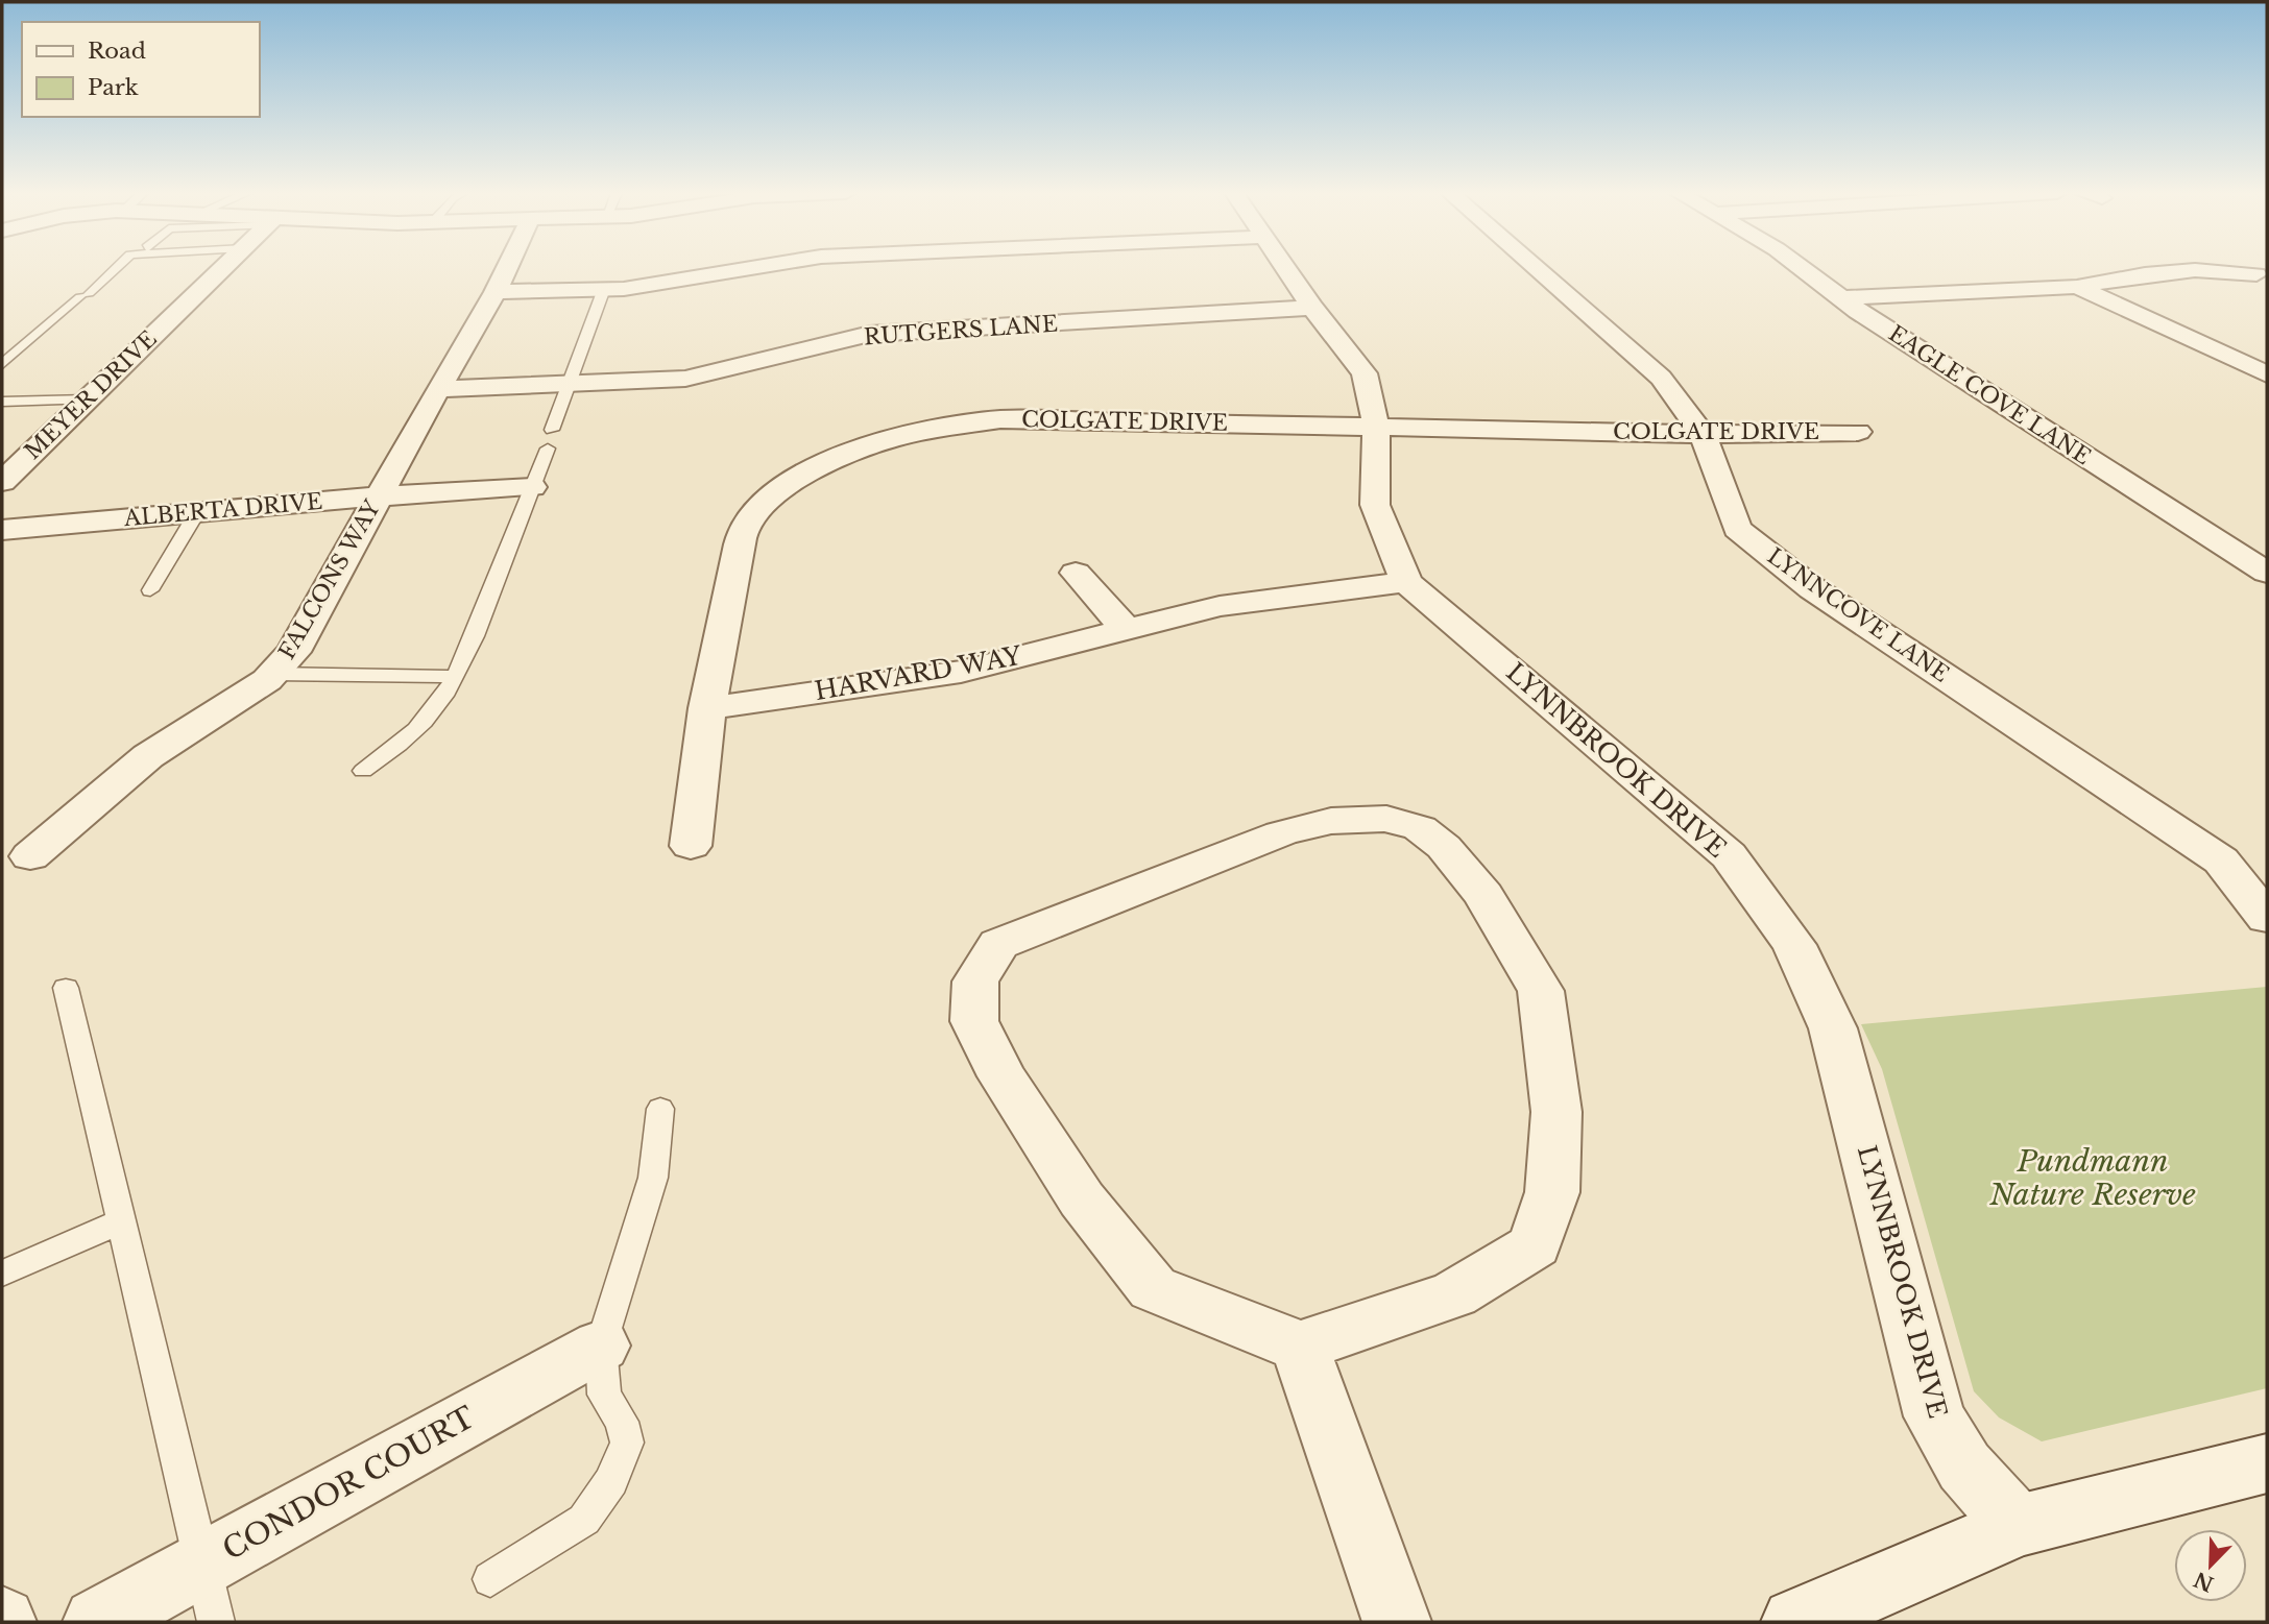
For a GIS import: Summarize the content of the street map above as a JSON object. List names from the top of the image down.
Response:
{
  "streets": {
    "street": [
      "RUTGERS LANE",
      "MEYER DRIVE",
      "EAGLE COVE LANE",
      "COLGATE DRIVE",
      "ALBERTA DRIVE",
      "FALCONS WAY",
      "LYNNCOVE LANE",
      "HARVARD WAY",
      "LYNNBROOK DRIVE",
      "CONDOR COURT"
    ]
  },
  "crossings": [
    ["RUTGERS LANE", "FALCONS WAY"],
    ["RUTGERS LANE", "LYNNBROOK DRIVE"],
    ["COLGATE DRIVE", "LYNNCOVE LANE"],
    ["COLGATE DRIVE", "HARVARD WAY"],
    ["COLGATE DRIVE", "LYNNBROOK DRIVE"],
    ["ALBERTA DRIVE", "FALCONS WAY"],
    ["HARVARD WAY", "LYNNBROOK DRIVE"]
  ],
  "parks": ["Pundmann Nature Reserve"],
  "legend": ["Road", "Park"],
  "north": "bottom left"
}
